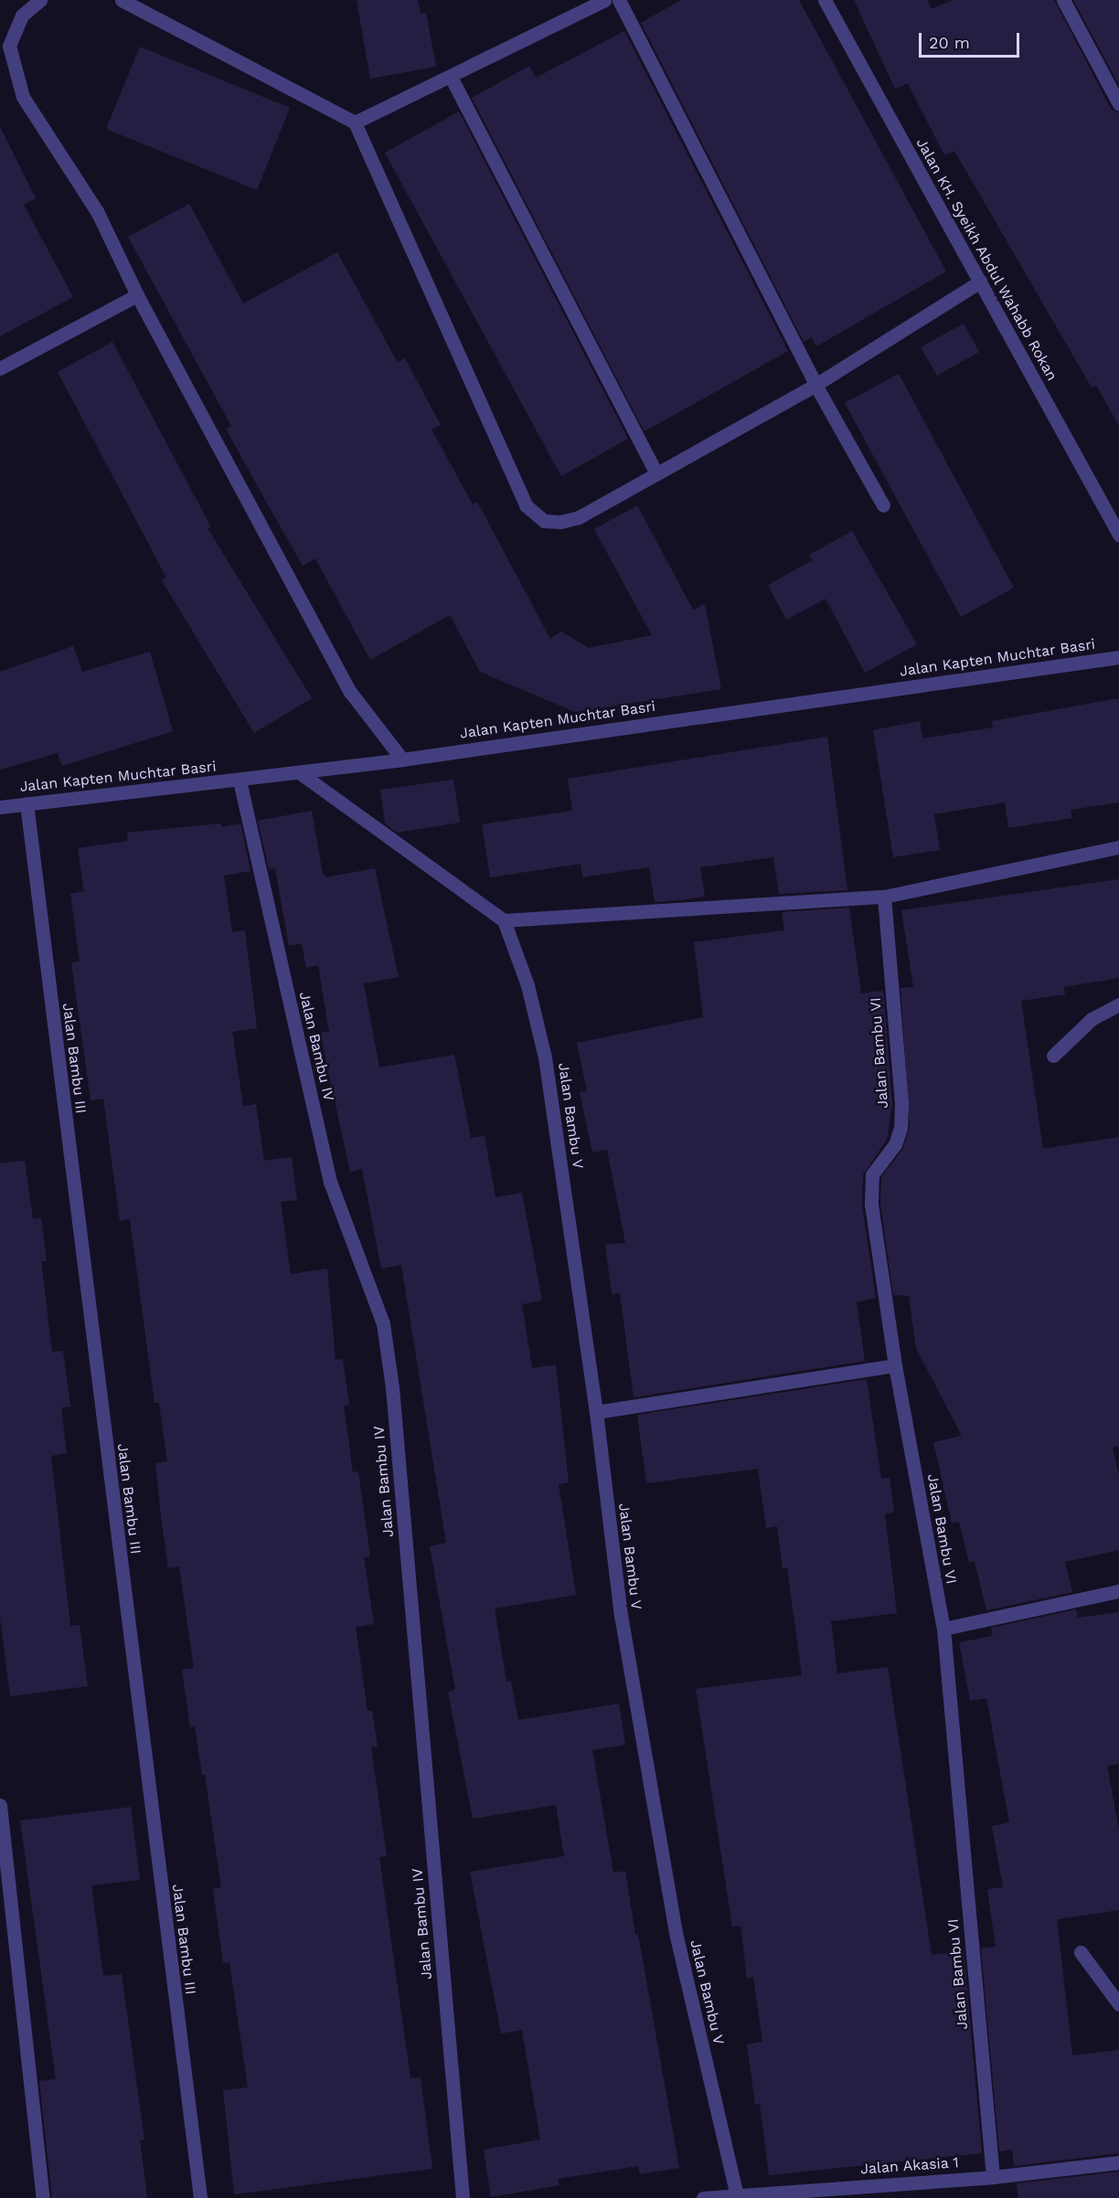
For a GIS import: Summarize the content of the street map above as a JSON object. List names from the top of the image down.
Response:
{
  "streets": {
    "street": [
      "Jalan KH. Syeikh Abdul Wahabb Rokan",
      "Jalan Kapten Muchtar Basri",
      "Jalan Bambu IV",
      "Jalan Bambu VI",
      "Jalan Bambu III",
      "Jalan Bambu V",
      "Jalan Akasia 1"
    ]
  },
  "crossings": [
    ["Jalan Kapten Muchtar Basri", "Jalan Bambu IV"],
    ["Jalan Kapten Muchtar Basri", "Jalan Bambu III"],
    ["Jalan Bambu VI", "Jalan Akasia 1"],
    ["Jalan Bambu V", "Jalan Akasia 1"]
  ],
  "scale_bar": "20 m"
}
